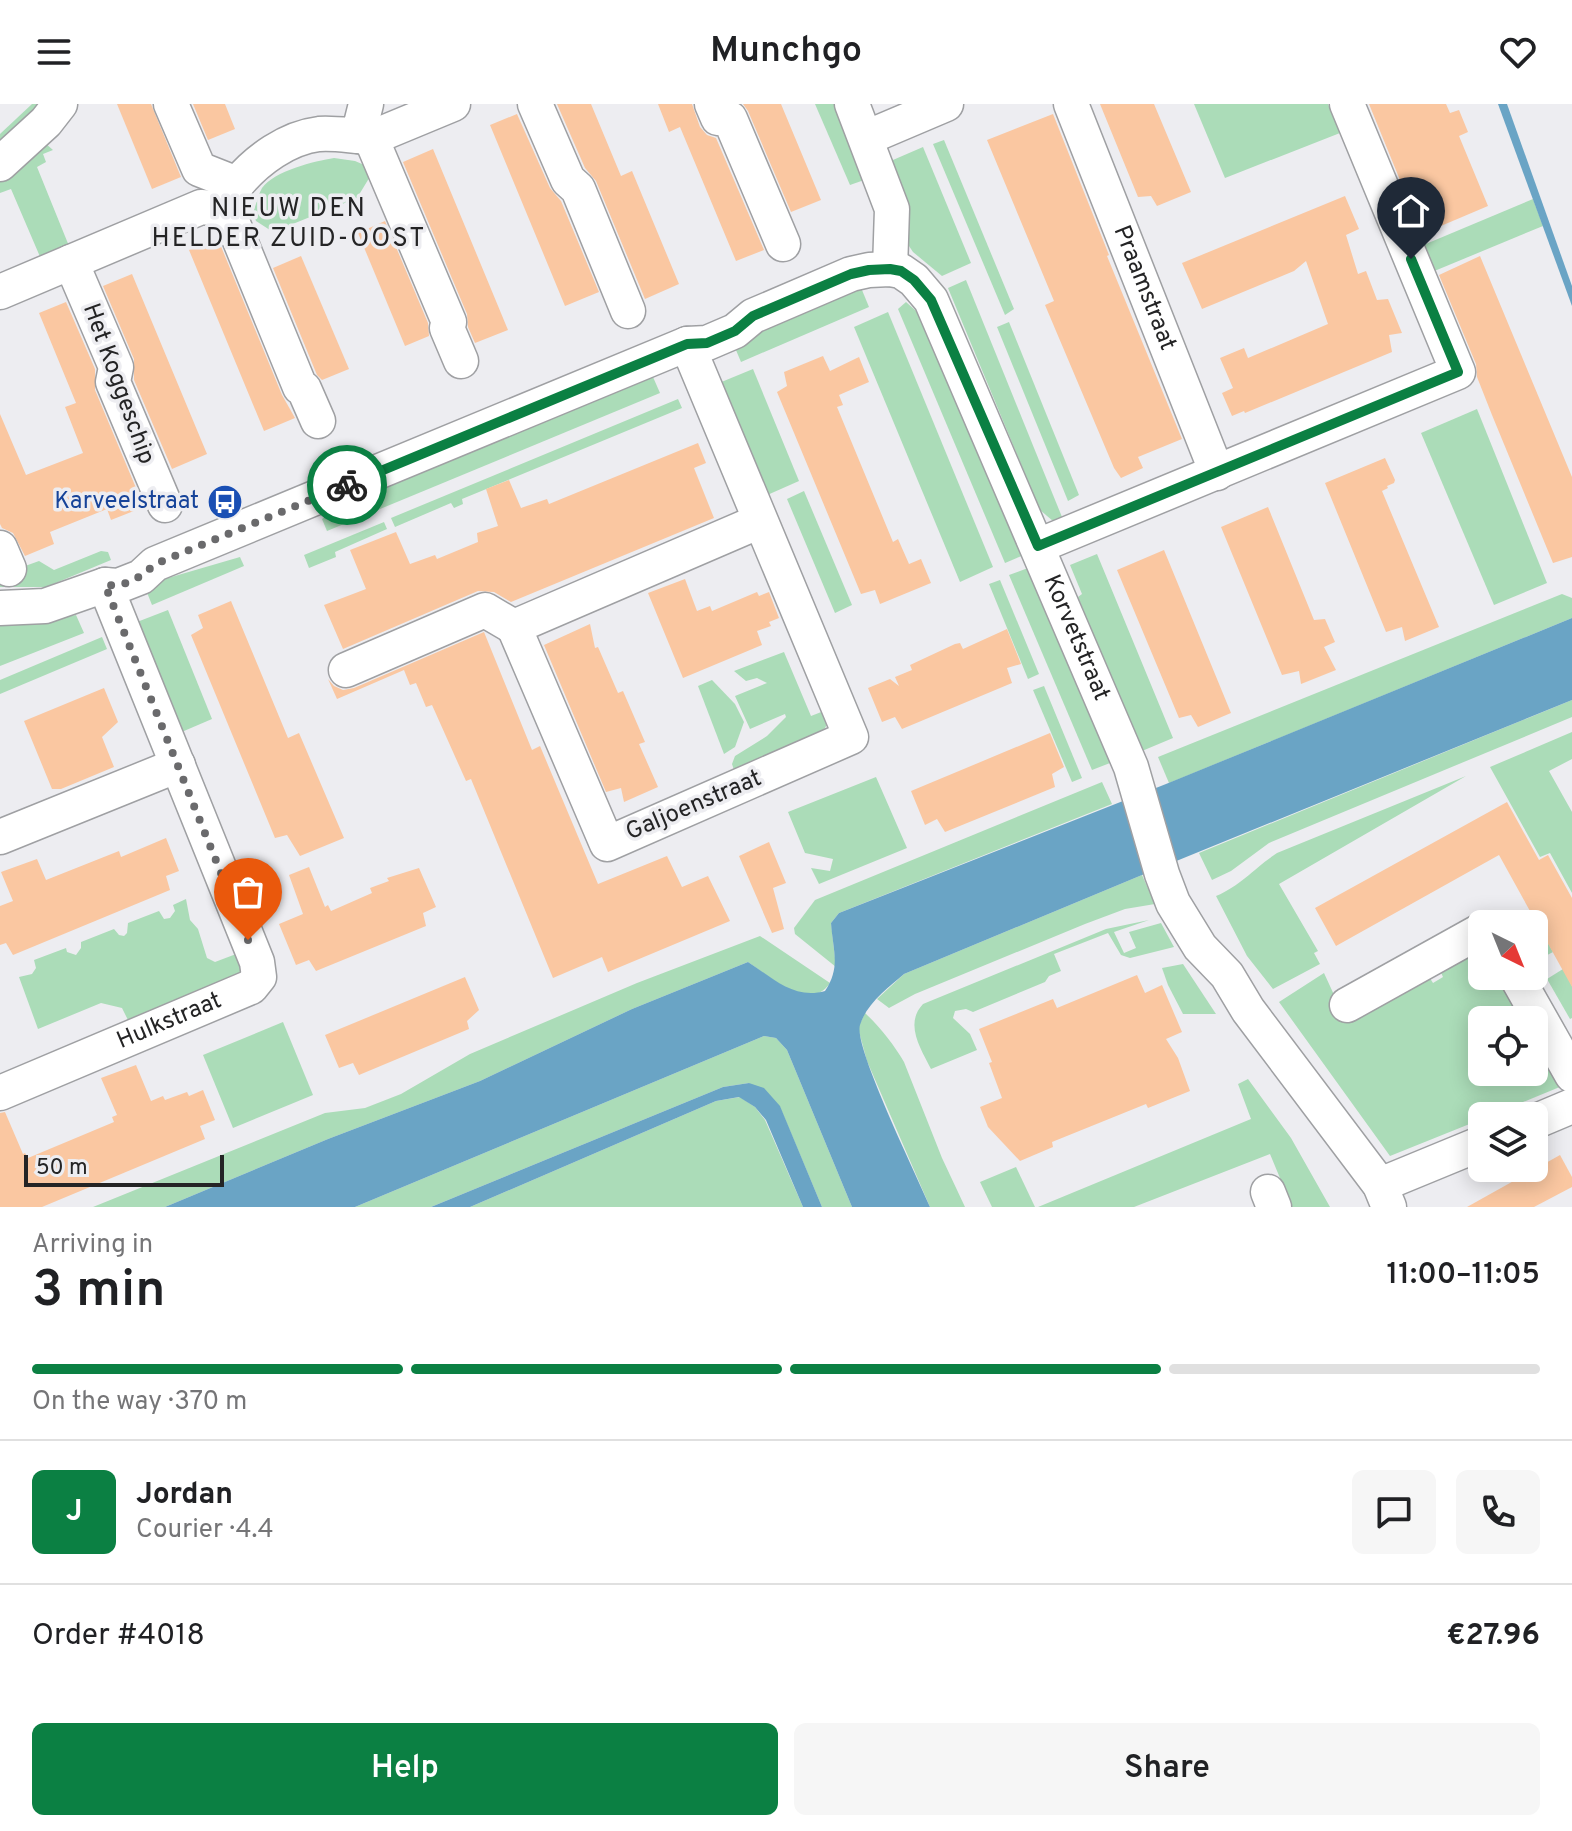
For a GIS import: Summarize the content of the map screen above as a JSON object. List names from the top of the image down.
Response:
{
  "streets": {
    "street": [
      "Praamstraat",
      "Het Koggeschip",
      "Korvetstraat",
      "Galjoenstraat",
      "Hulkstraat"
    ]
  },
  "districts": ["NIEUW DEN HELDER ZUID-OOST"],
  "places": {
    "bus stop": ["Karveelstraat"]
  },
  "scale_bar": "50 m",
  "north": "bottom right",
  "page": {
    "header": "Munchgo",
    "scale": "50 m",
    "heading": ["3 min", "Arriving in", "11:00–11:05"],
    "panel": [
      "Jordan",
      "Courier · 4.4",
      "Order #4018",
      "€27.96"
    ],
    "bar": "On the way · 370 m",
    "round": "J",
    "buttons": ["Help", "Share"]
  }
}
